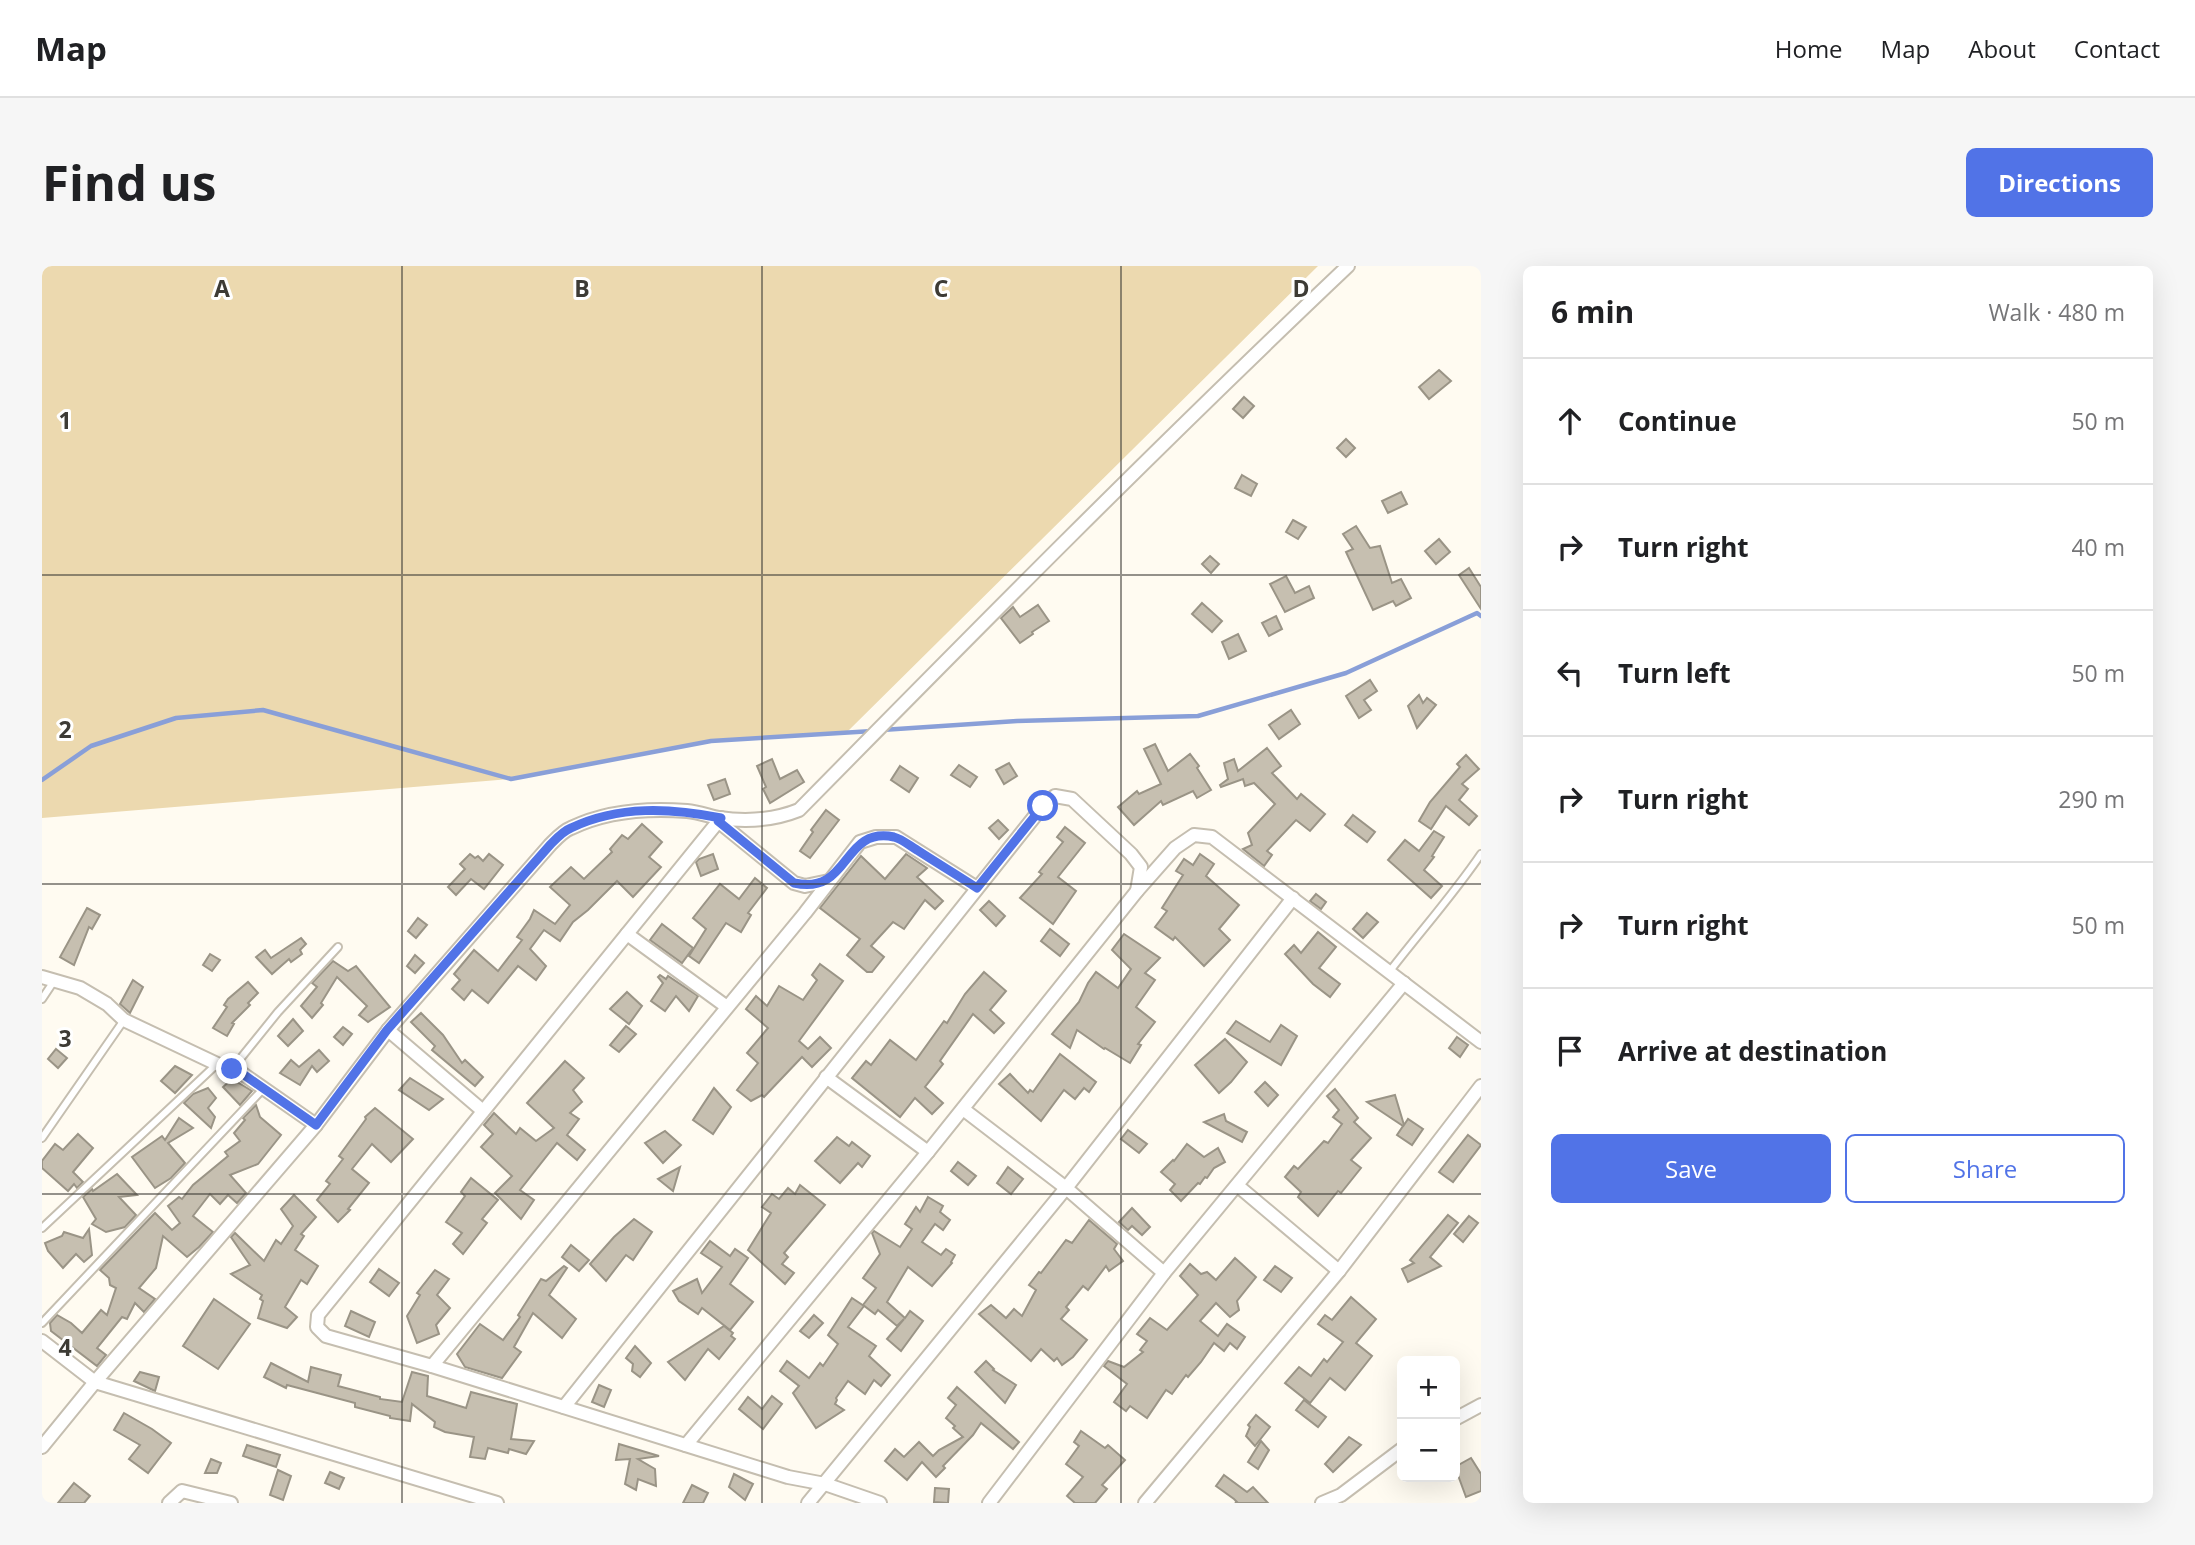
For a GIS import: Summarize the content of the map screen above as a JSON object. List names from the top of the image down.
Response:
{
  "page": {
    "header": "Map",
    "nav": [
      "Home",
      "Map",
      "About",
      "Contact"
    ],
    "buttons": [
      "Directions",
      ["Save", "Share"]
    ],
    "title": "Find us",
    "heading": ["6 min", "Walk · 480 m"],
    "list": [
      ["Continue", "50 m"],
      ["Turn right", "40 m"],
      ["Turn left", "50 m"],
      ["Turn right", "290 m"],
      ["Turn right", "50 m"],
      "Arrive at destination"
    ],
    "map_buttons": ["+", "−"]
  },
  "grid": {
    "columns": [
      "A",
      "B",
      "C",
      "D"
    ],
    "rows": [
      "1",
      "2",
      "3",
      "4"
    ]
  }
}
